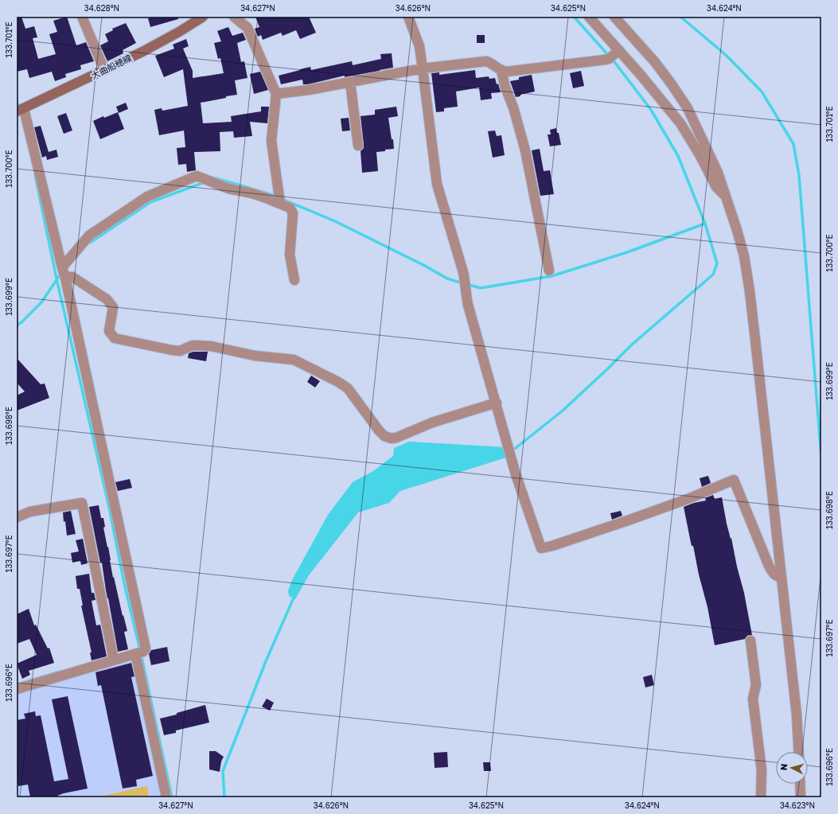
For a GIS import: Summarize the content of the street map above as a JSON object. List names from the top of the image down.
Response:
{
  "streets": {
    "main road": ["大曲船穂線"]
  },
  "north": "left",
  "coordinates": [
    "34.628°N",
    "34.627°N",
    "34.626°N",
    "34.625°N",
    "34.624°N",
    "133.701°E",
    "133.700°E",
    "133.699°E",
    "133.698°E",
    "133.697°E",
    "133.696°E",
    "34.623°N"
  ]
}
